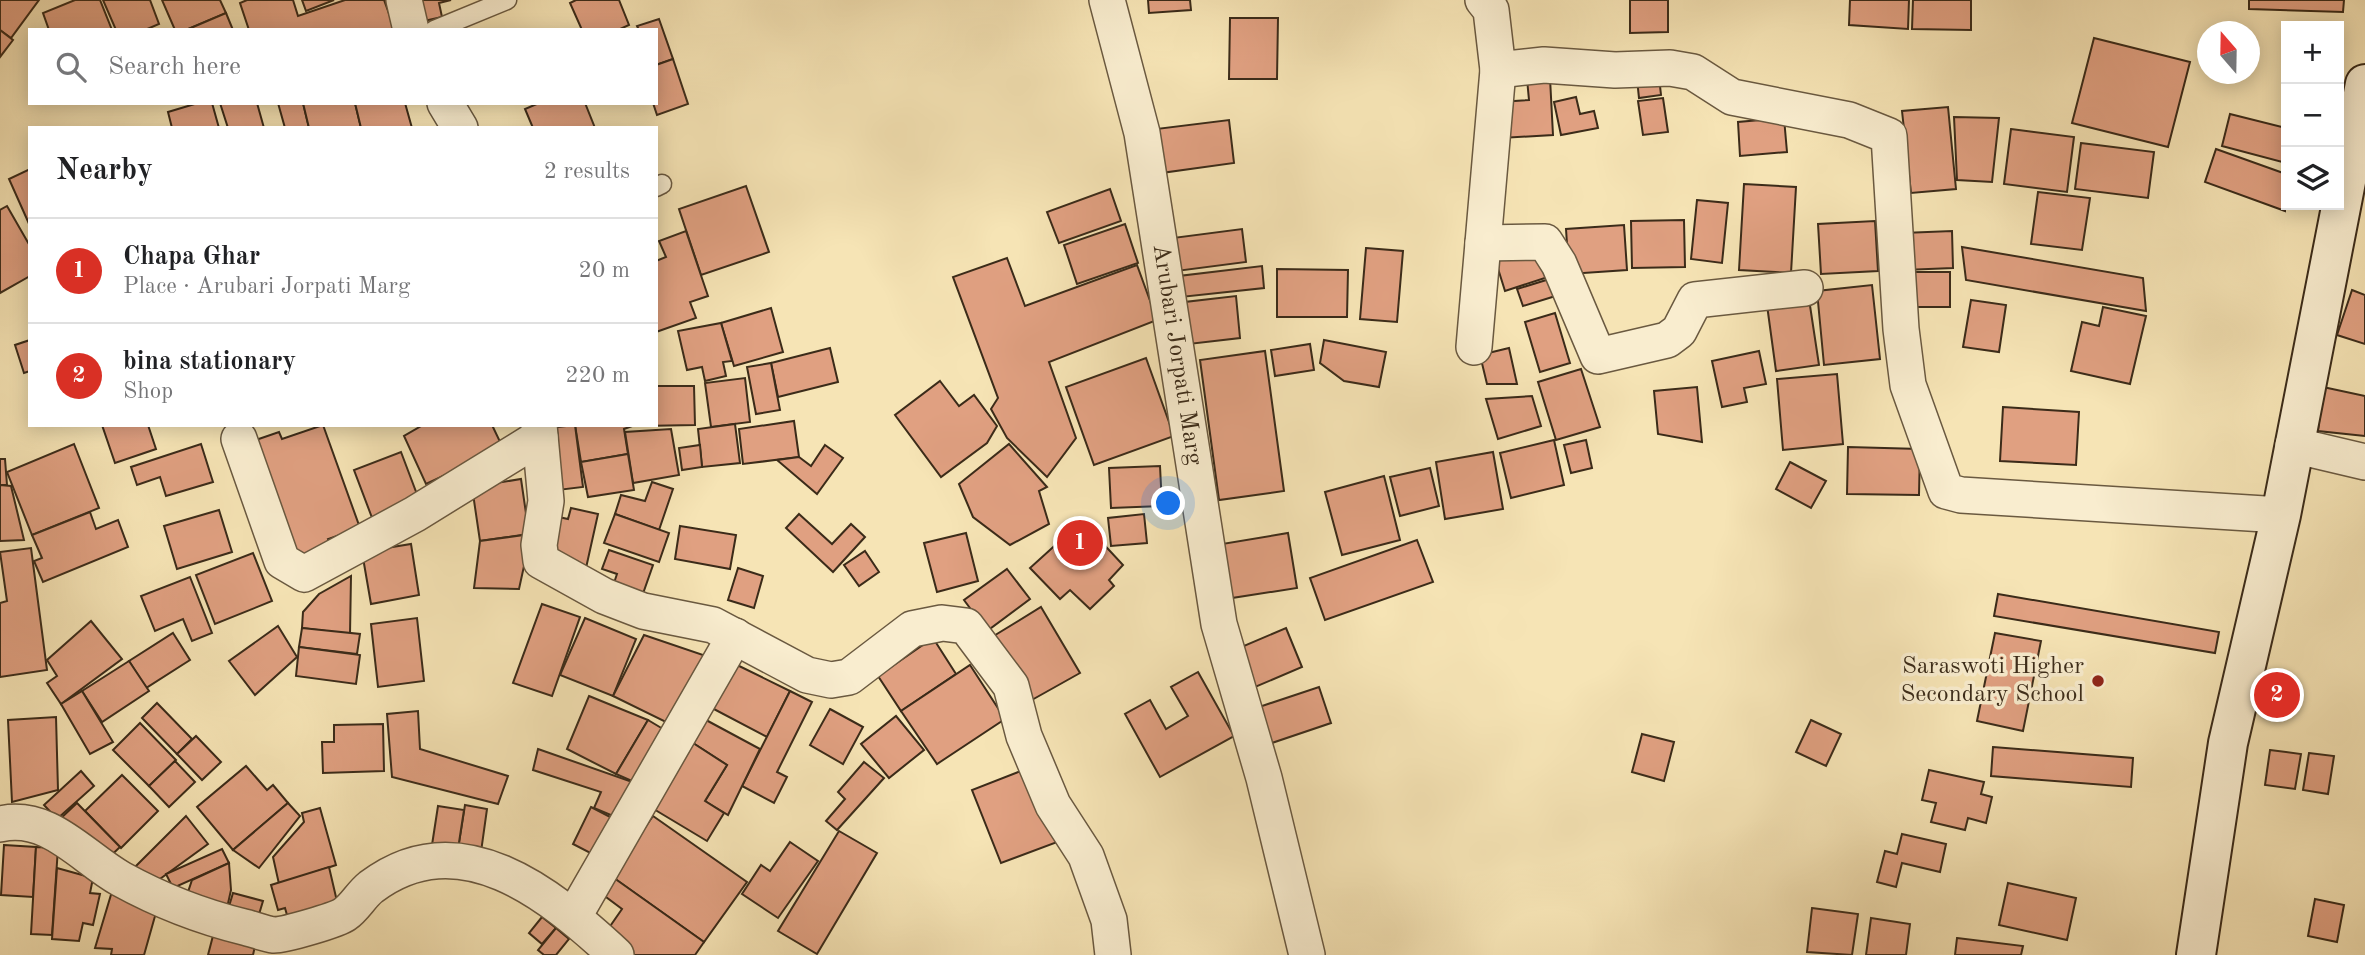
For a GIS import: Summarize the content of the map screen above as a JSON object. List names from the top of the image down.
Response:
{
  "streets": {
    "street": ["Arubari Jorpati Marg"]
  },
  "places": ["Saraswoti Higher Secondary School"],
  "north": "top",
  "page": {
    "map_buttons": ["+", "−"],
    "search": "Search here",
    "heading": ["Nearby", "2 results"],
    "list": [
      {
        "mark": "1",
        "name": "Chapa Ghar",
        "note": "Place · Arubari Jorpati Marg",
        "value": "20 m"
      },
      {
        "mark": "2",
        "name": "bina stationary",
        "note": "Shop",
        "value": "220 m"
      }
    ],
    "pins": ["1", "2"]
  }
}
